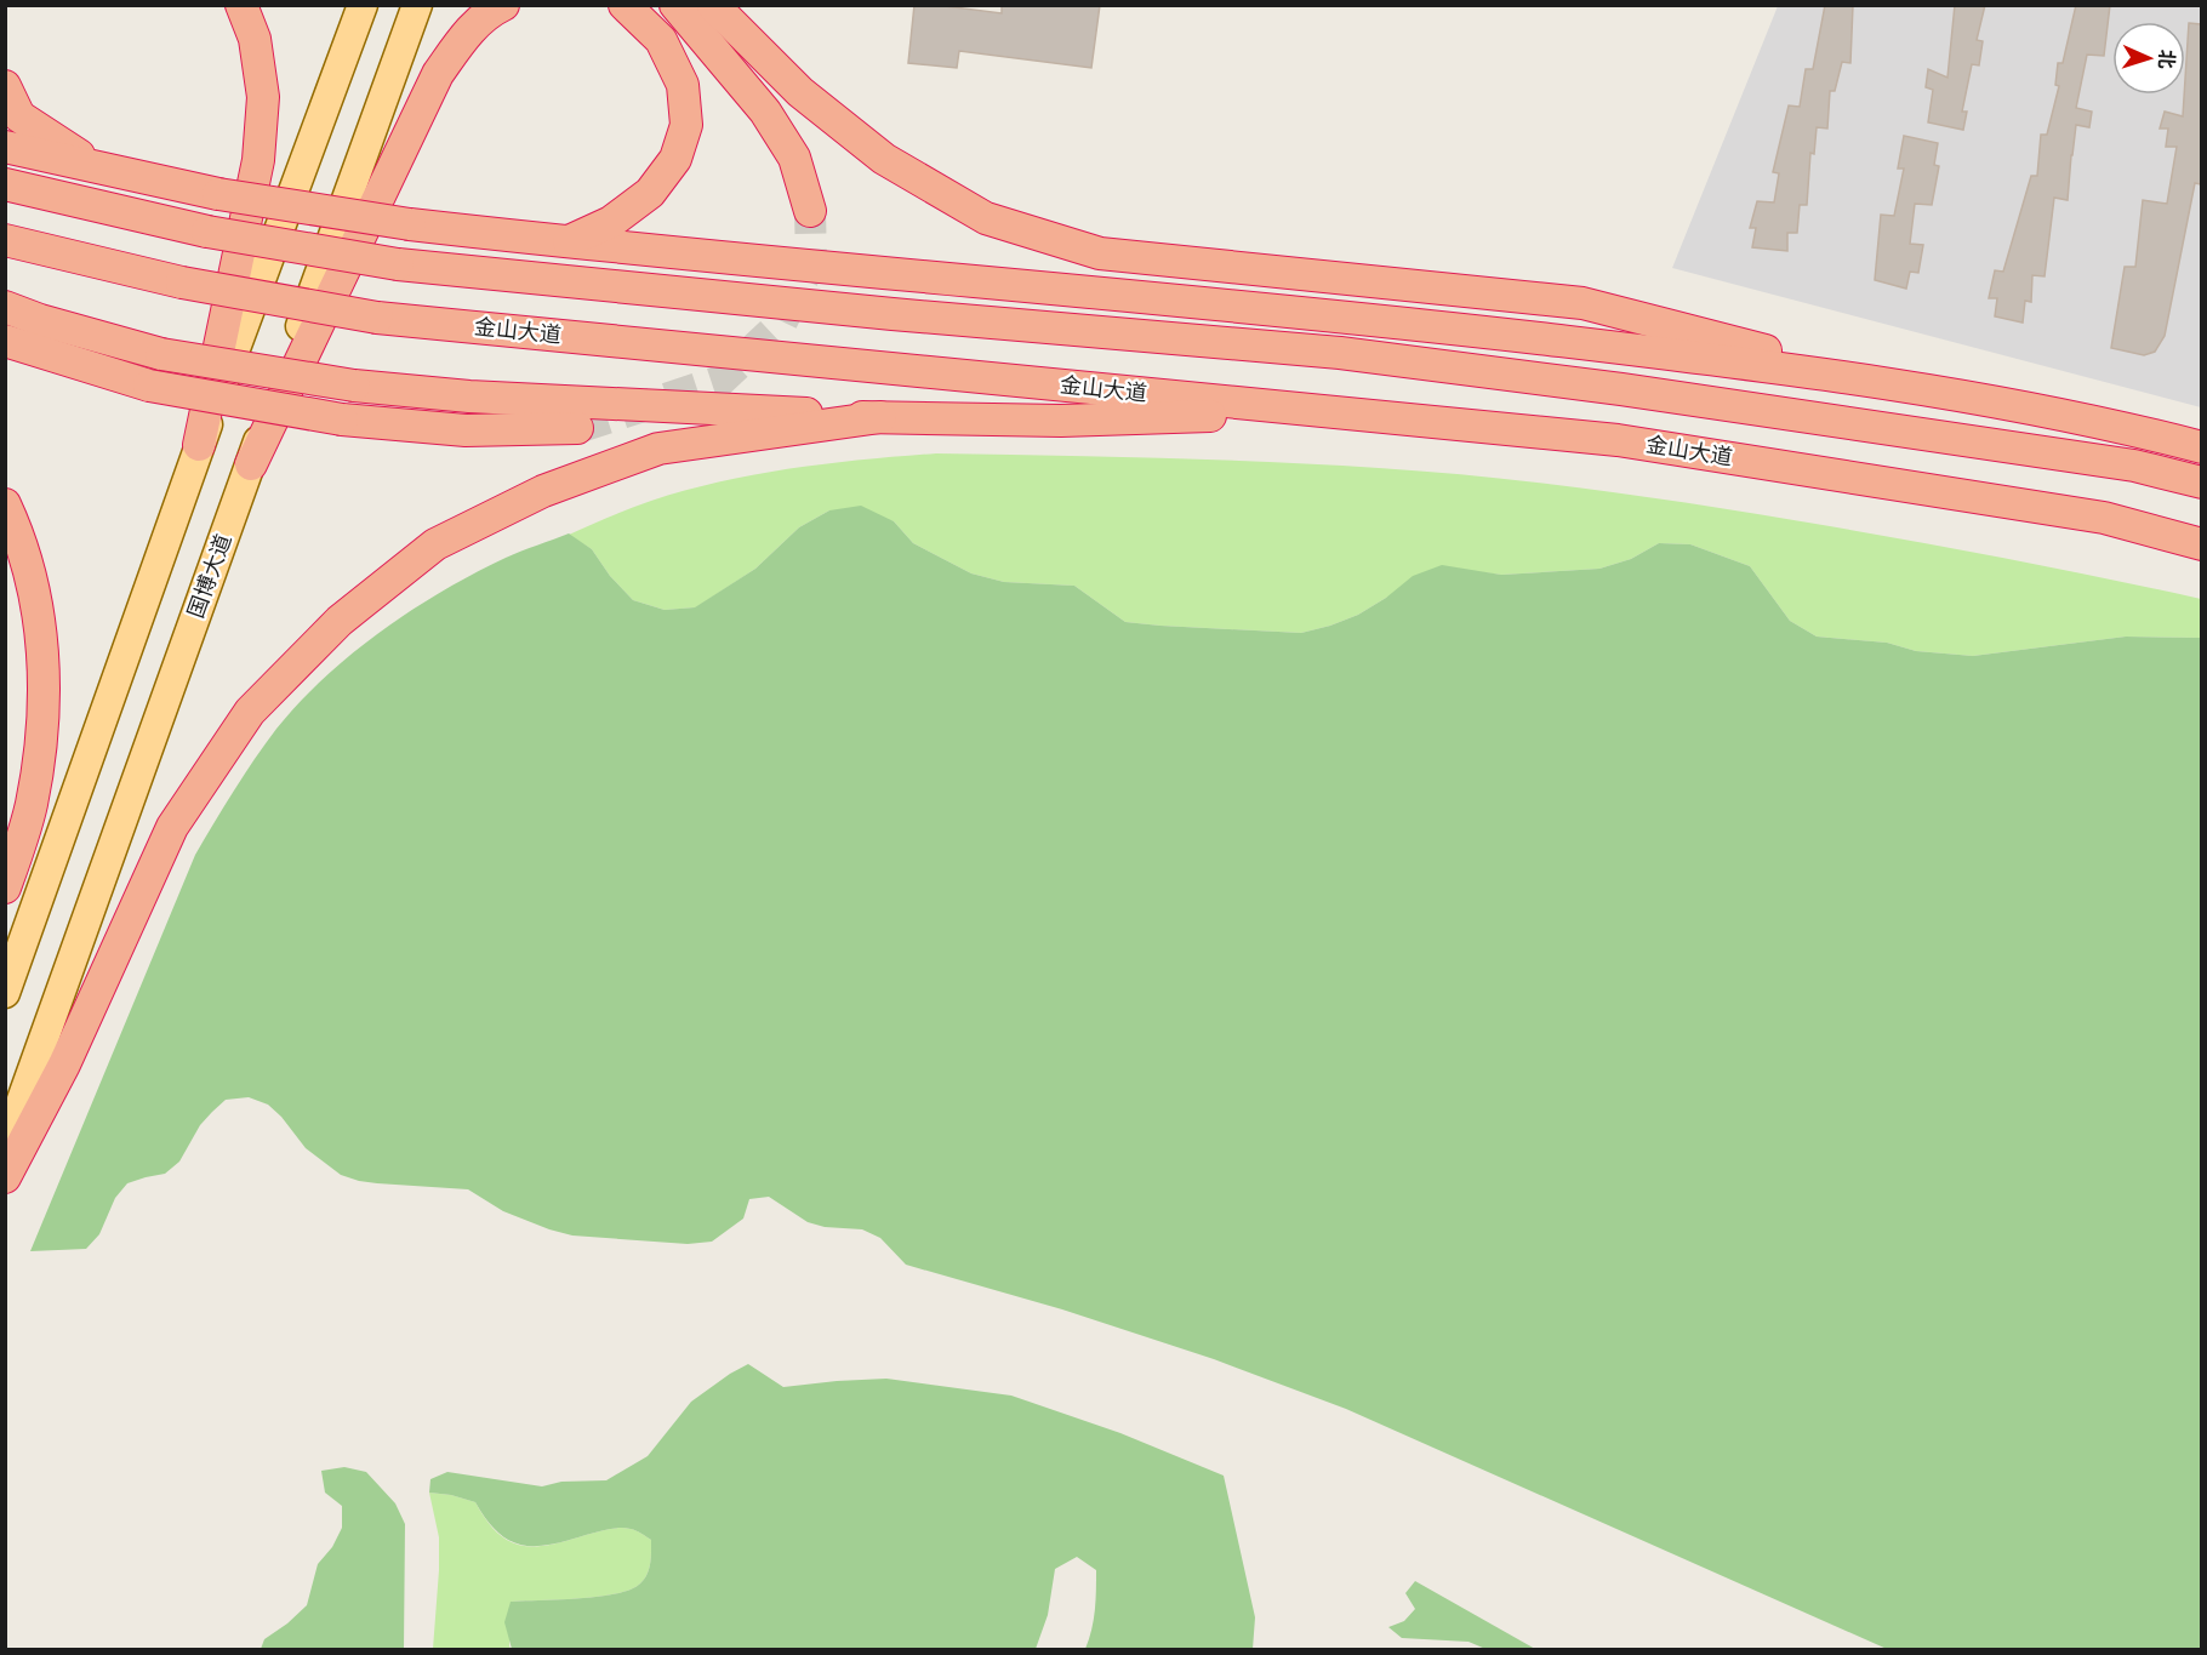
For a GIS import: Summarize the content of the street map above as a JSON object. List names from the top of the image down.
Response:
{
  "streets": {
    "highway": ["金山大道"],
    "main road": ["国博大道"]
  },
  "north": "right"
}
